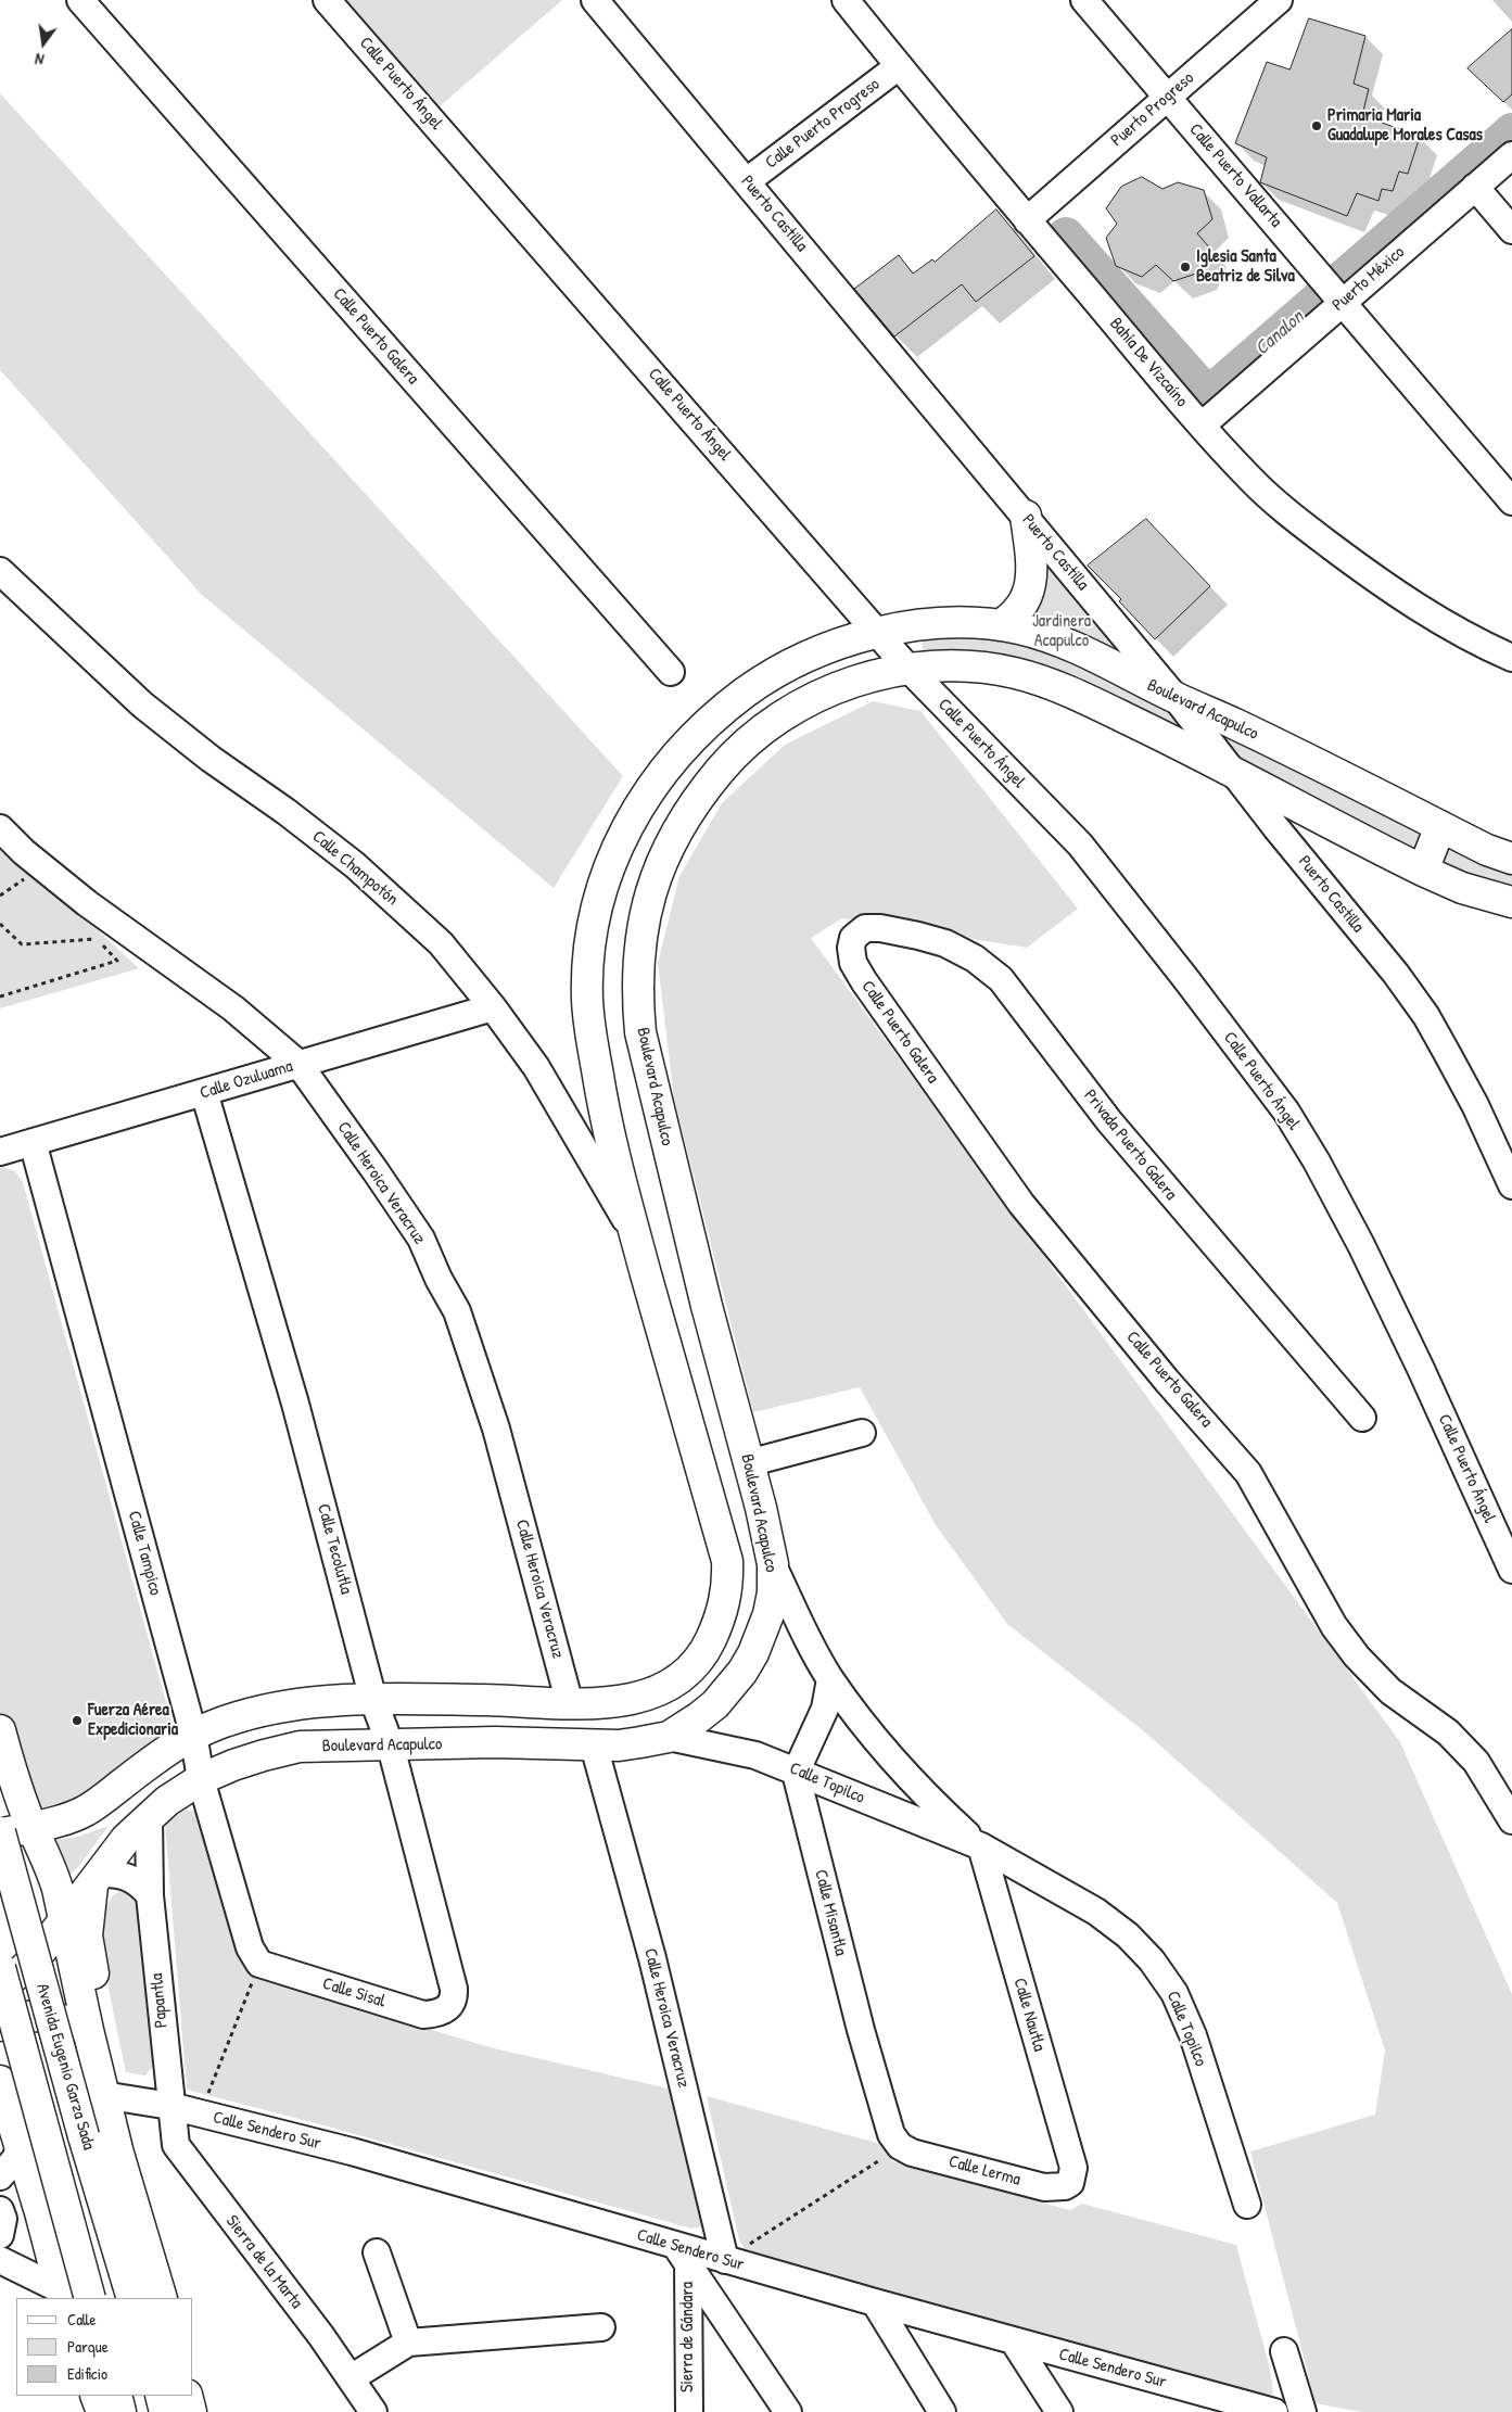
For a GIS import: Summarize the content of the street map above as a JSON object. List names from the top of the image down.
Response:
{
  "streets": {
    "main road": ["Boulevard Acapulco", "Avenida Eugenio Garza Sada"],
    "street": [
      "Calle Puerto Ángel",
      "Puerto Progreso",
      "Calle Puerto Progreso",
      "Calle Puerto Vallarta",
      "Puerto Castilla",
      "Puerto México",
      "Calle Puerto Galera",
      "Bahía De Vizcaíno",
      "Calle Champotón",
      "Calle Ozuluama",
      "Privada Puerto Galera",
      "Calle Heroica Veracruz",
      "Calle Tecolutla",
      "Calle Tampico",
      "Calle Topilco",
      "Calle Misantla",
      "Calle Sisal",
      "Papantla",
      "Calle Nautla",
      "Calle Sendero Sur",
      "Calle Lerma",
      "Sierra de la Marta",
      "Sierra de Gándara"
    ]
  },
  "crossings": [
    ["Calle Puerto Ángel", "Boulevard Acapulco"],
    ["Puerto Progreso", "Calle Puerto Vallarta"],
    ["Puerto Progreso", "Bahía De Vizcaíno"],
    ["Calle Puerto Progreso", "Puerto Castilla"],
    ["Calle Puerto Progreso", "Bahía De Vizcaíno"],
    ["Calle Puerto Vallarta", "Puerto México"],
    ["Puerto Castilla", "Boulevard Acapulco"],
    ["Puerto México", "Bahía De Vizcaíno"],
    ["Calle Puerto Galera", "Privada Puerto Galera"],
    ["Boulevard Acapulco", "Calle Champotón"],
    ["Boulevard Acapulco", "Calle Heroica Veracruz"],
    ["Boulevard Acapulco", "Calle Tecolutla"],
    ["Boulevard Acapulco", "Calle Tampico"],
    ["Boulevard Acapulco", "Calle Topilco"],
    ["Boulevard Acapulco", "Papantla"],
    ["Calle Champotón", "Calle Ozuluama"],
    ["Calle Ozuluama", "Calle Heroica Veracruz"],
    ["Calle Ozuluama", "Calle Tecolutla"],
    ["Calle Ozuluama", "Calle Tampico"],
    ["Calle Heroica Veracruz", "Calle Sendero Sur"],
    ["Calle Tecolutla", "Calle Sisal"],
    ["Calle Tampico", "Calle Sisal"],
    ["Calle Topilco", "Calle Misantla"],
    ["Calle Topilco", "Calle Nautla"],
    ["Calle Misantla", "Calle Lerma"],
    ["Papantla", "Calle Sendero Sur"],
    ["Papantla", "Sierra de la Marta"],
    ["Calle Nautla", "Calle Lerma"],
    ["Calle Sendero Sur", "Sierra de la Marta"],
    ["Calle Sendero Sur", "Sierra de Gándara"]
  ],
  "water": ["Canalon"],
  "parks": ["Jardinera Acapulco"],
  "places": ["Primaria Maria Guadalupe Morales Casas", "Iglesia Santa Beatriz de Silva", "Fuerza Aérea Expedicionaria"],
  "legend": ["Calle", "Parque", "Edificio"],
  "north": "bottom"
}
